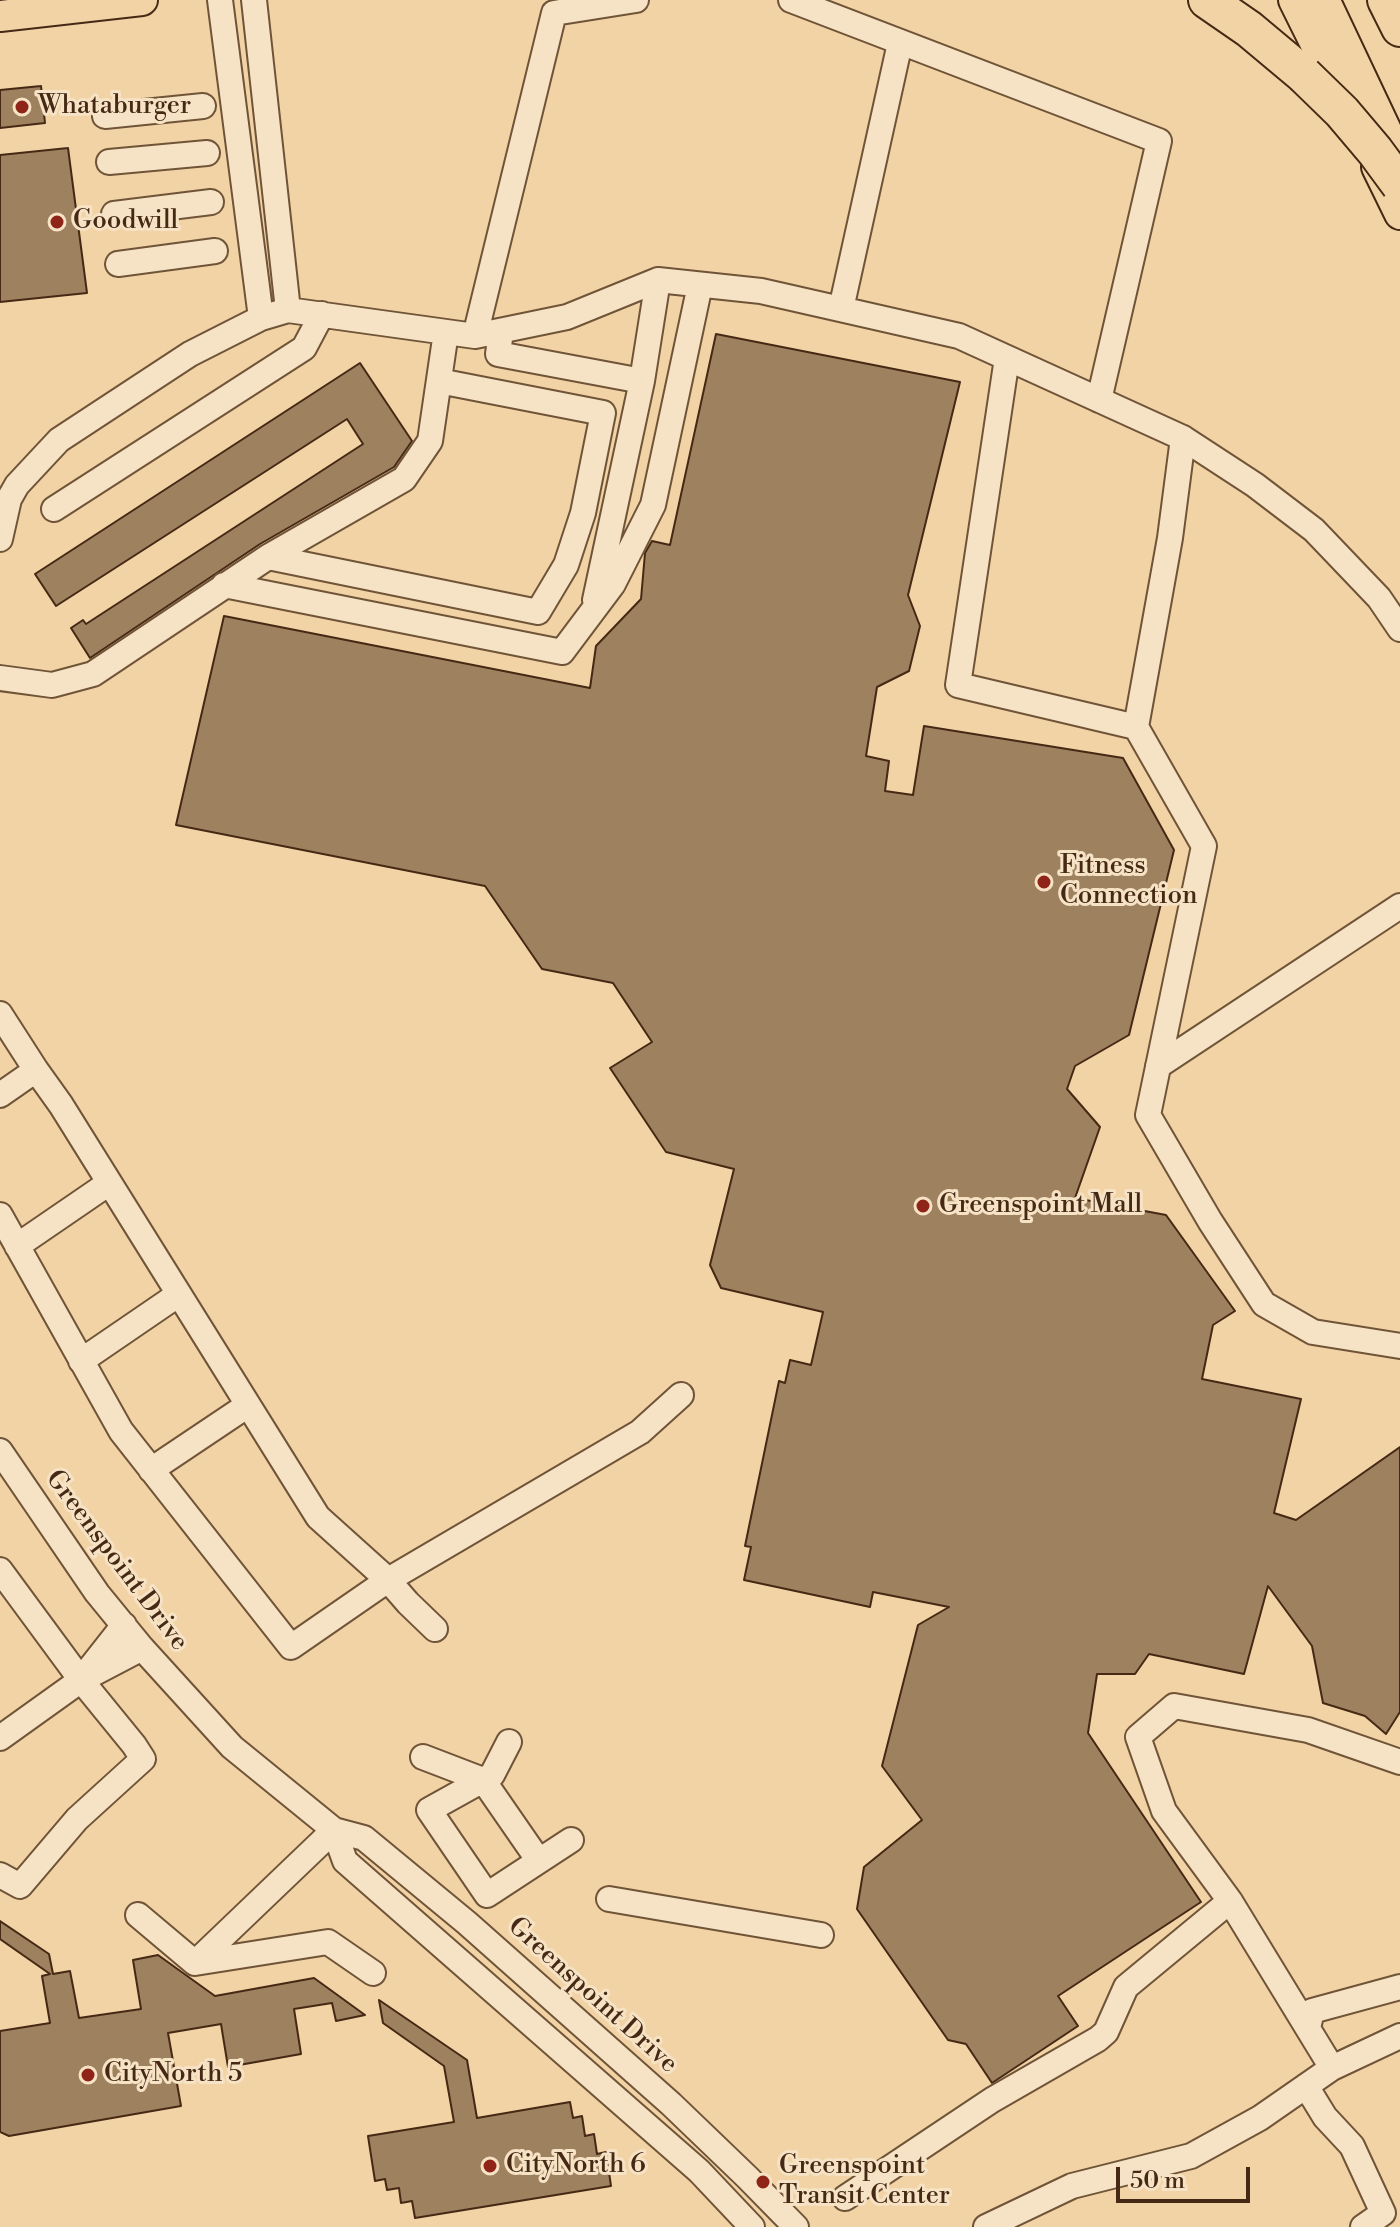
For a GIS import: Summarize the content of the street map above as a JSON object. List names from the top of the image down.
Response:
{
  "streets": {
    "street": ["Greenspoint Drive"]
  },
  "places": [
    "Whataburger",
    "Goodwill",
    "Fitness Connection",
    "Greenspoint Mall",
    "CityNorth 5",
    "CityNorth 6",
    "Greenspoint Transit Center"
  ],
  "scale_bar": "50 m"
}
